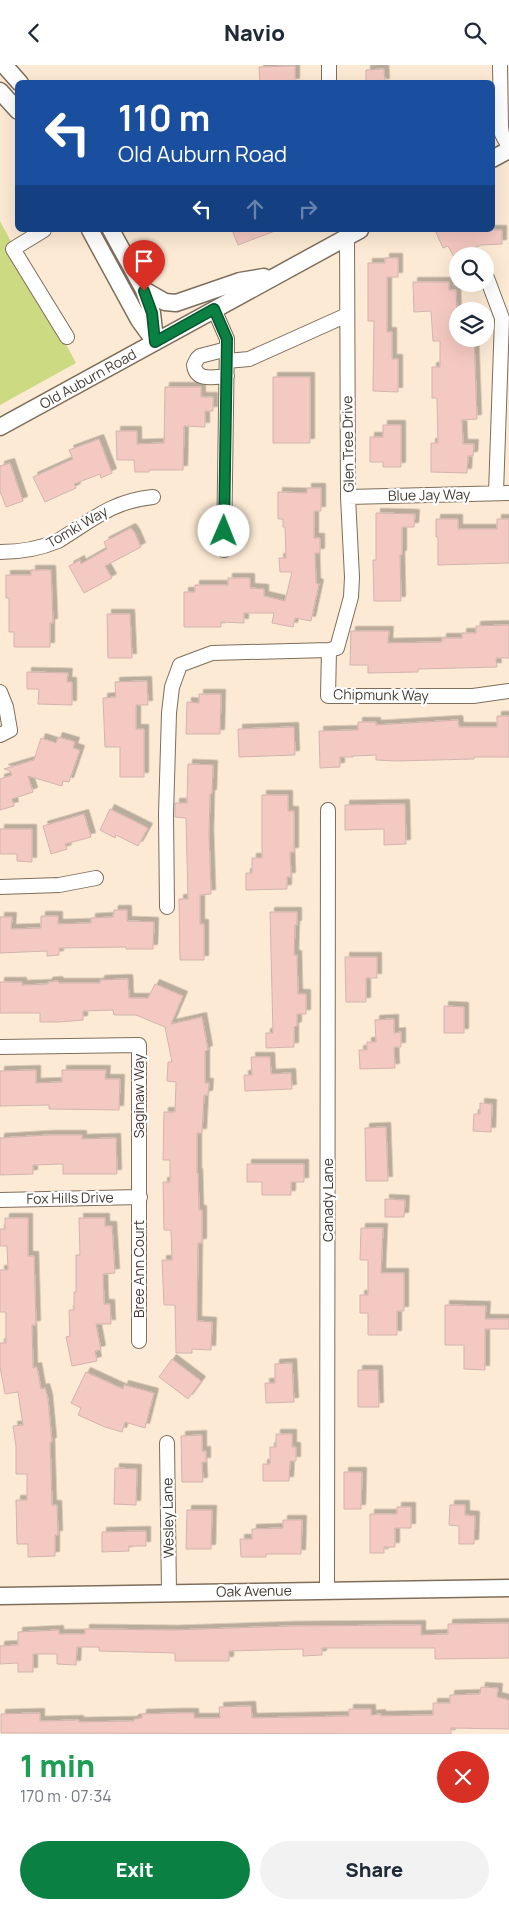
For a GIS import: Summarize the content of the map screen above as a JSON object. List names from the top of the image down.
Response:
{
  "streets": {
    "main road": ["Old Auburn Road", "Oak Avenue"],
    "street": [
      "Glen Tree Drive",
      "Blue Jay Way",
      "Tomki Way",
      "Chipmunk Way",
      "Saginaw Way",
      "Fox Hills Drive",
      "Canady Lane",
      "Bree Ann Court",
      "Wesley Lane"
    ]
  },
  "crossings": [
    ["Old Auburn Road", "Glen Tree Drive"],
    ["Glen Tree Drive", "Blue Jay Way"],
    ["Glen Tree Drive", "Chipmunk Way"],
    ["Saginaw Way", "Fox Hills Drive"],
    ["Saginaw Way", "Bree Ann Court"],
    ["Fox Hills Drive", "Bree Ann Court"],
    ["Canady Lane", "Oak Avenue"],
    ["Wesley Lane", "Oak Avenue"]
  ],
  "page": {
    "header": "Navio",
    "turn": ["110 m", "Old Auburn Road"],
    "heading": ["1 min", "170 m · 07:34"],
    "buttons": ["Exit", "Share"]
  }
}
